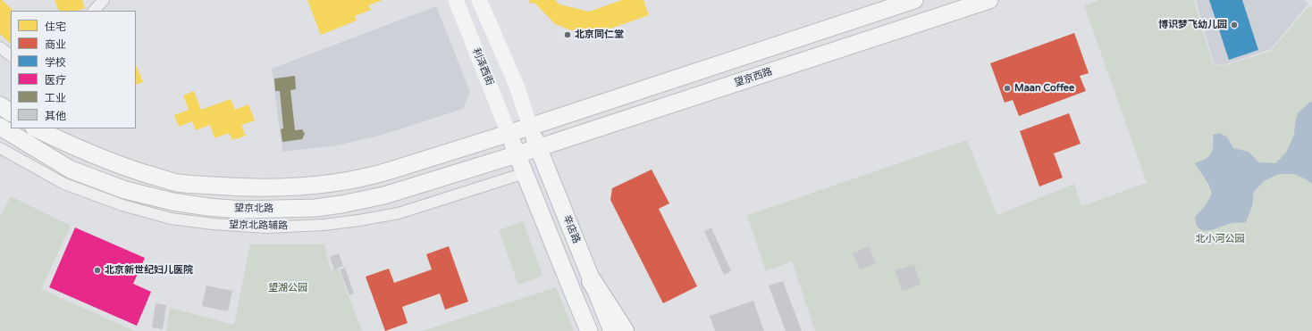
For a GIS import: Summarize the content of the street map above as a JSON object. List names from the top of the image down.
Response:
{
  "streets": {
    "main road": ["望京西路", "望京北路", "辛店路"],
    "street": ["利泽西街", "望京北路辅路"]
  },
  "crossings": [
    ["望京西路", "望京北路"],
    ["望京西路", "辛店路"]
  ],
  "parks": ["北小河公园", "望湖公园"],
  "places": [
    "博识梦飞幼儿园",
    "北京同仁堂",
    "Maan Coffee",
    "北京新世纪妇儿医院"
  ],
  "legend": [
    "住宅",
    "商业",
    "学校",
    "医疗",
    "工业",
    "其他"
  ]
}
